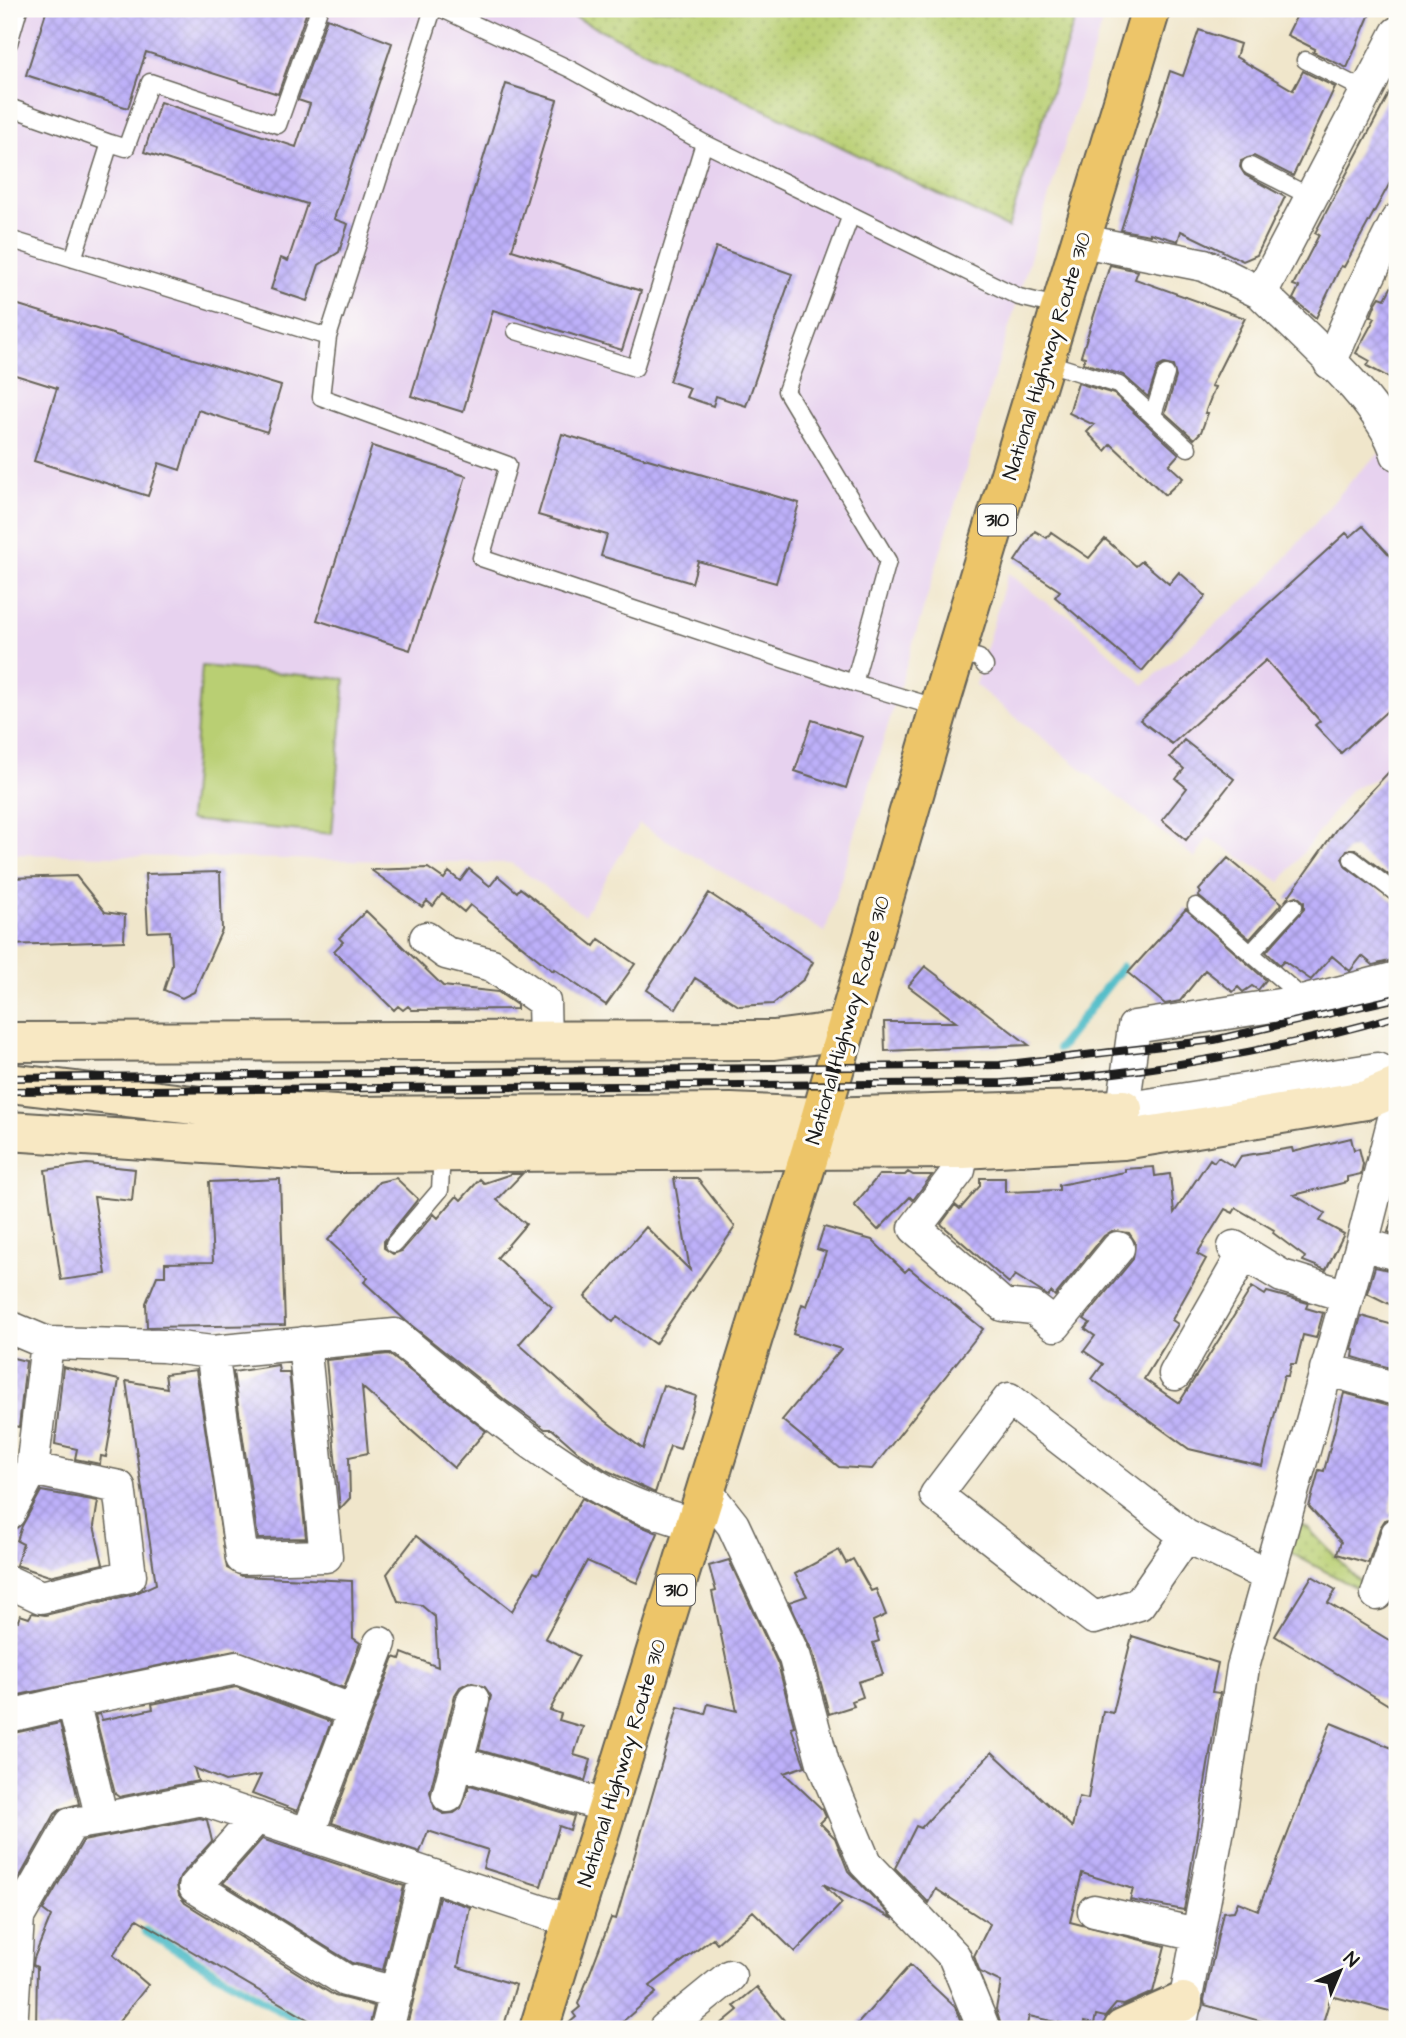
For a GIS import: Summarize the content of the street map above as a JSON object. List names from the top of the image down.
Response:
{
  "streets": {
    "highway": ["National Highway Route 310", "310"]
  },
  "north": "top right"
}
